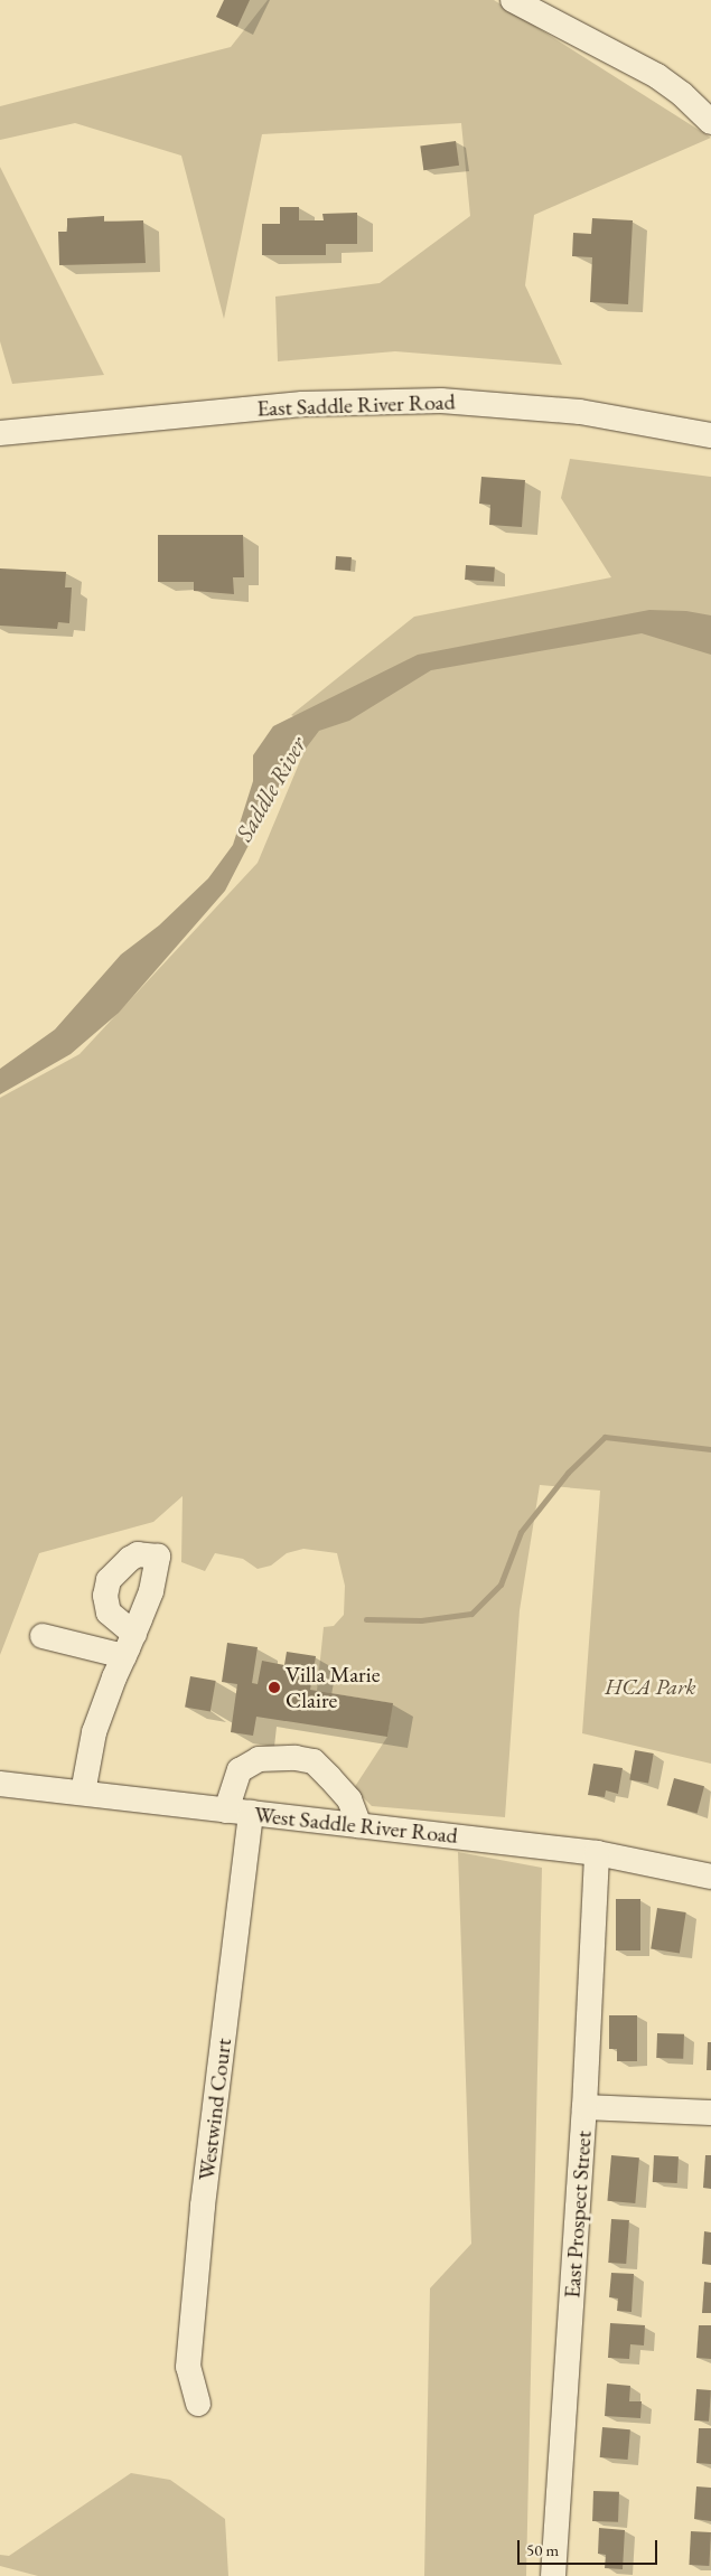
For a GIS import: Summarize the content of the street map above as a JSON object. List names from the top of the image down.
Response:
{
  "streets": {
    "street": [
      "East Saddle River Road",
      "West Saddle River Road",
      "Westwind Court",
      "East Prospect Street"
    ]
  },
  "crossings": [
    ["West Saddle River Road", "Westwind Court"],
    ["West Saddle River Road", "East Prospect Street"]
  ],
  "water": ["Saddle River"],
  "parks": ["HCA Park"],
  "places": ["Villa Marie Claire"],
  "scale_bar": "50 m"
}
